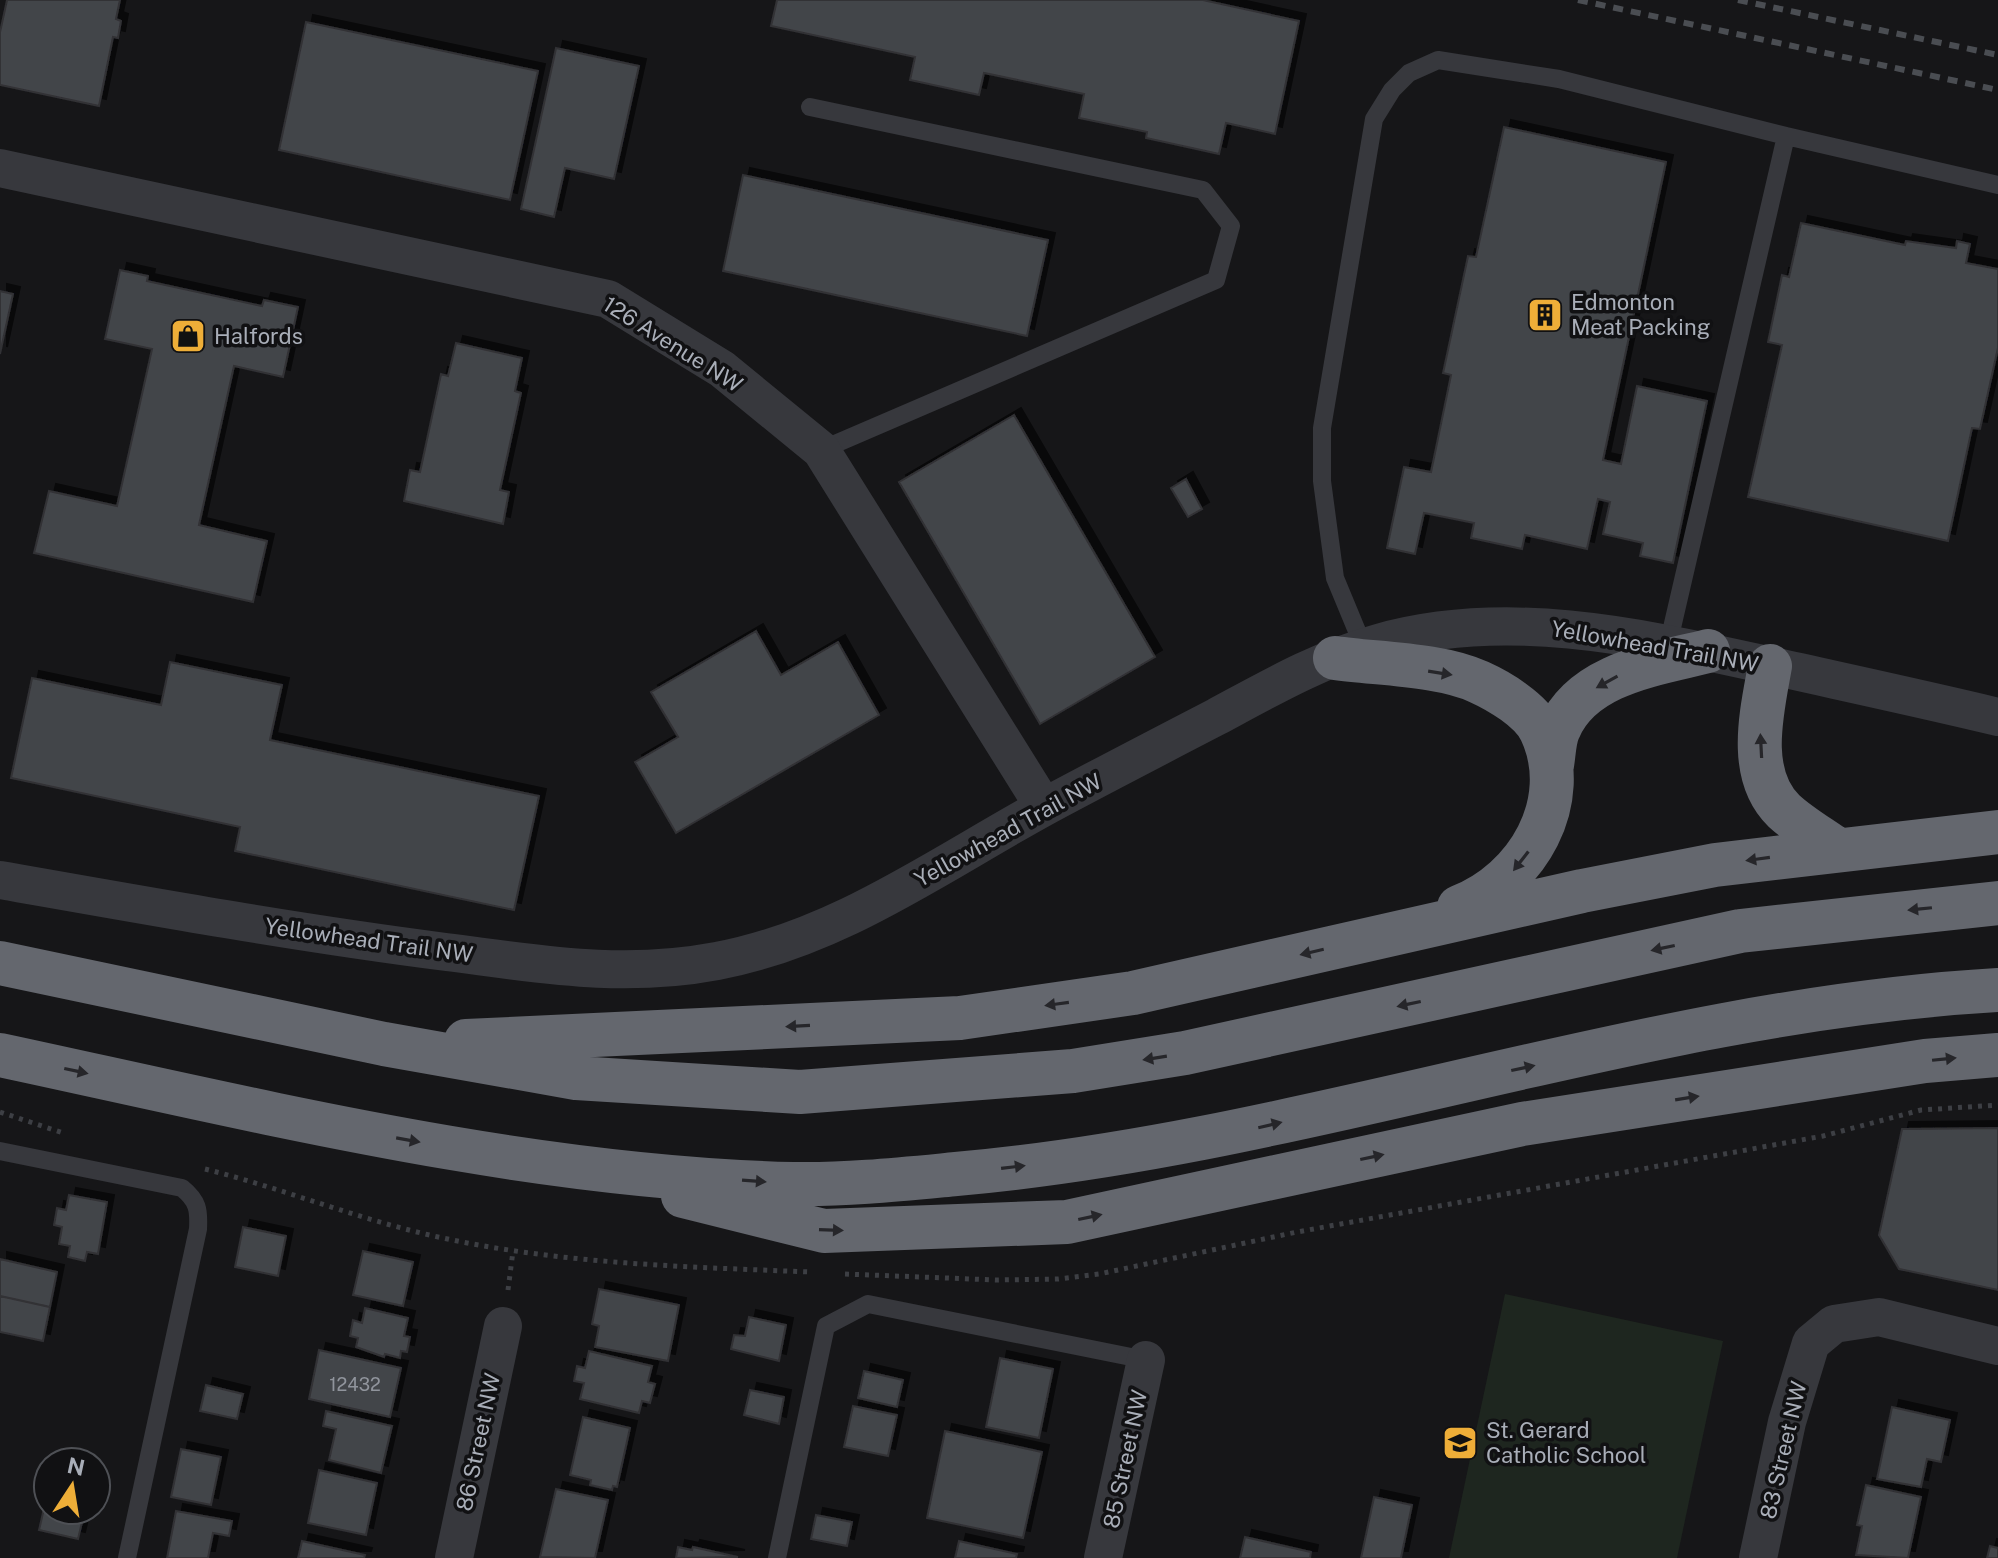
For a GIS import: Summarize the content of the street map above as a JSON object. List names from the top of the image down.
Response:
{
  "streets": {
    "street": [
      "126 Avenue NW",
      "Yellowhead Trail NW",
      "86 Street NW",
      "83 Street NW",
      "85 Street NW"
    ]
  },
  "crossings": [
    ["126 Avenue NW", "Yellowhead Trail NW"]
  ],
  "places": {
    "building": ["Edmonton Meat Packing"],
    "shop": ["Halfords"],
    "school or university": ["St. Gerard Catholic School"]
  },
  "house_numbers": ["12432"],
  "north": "top"
}
